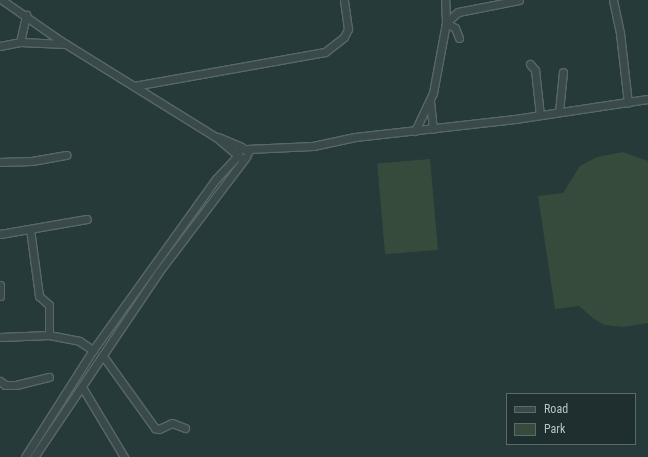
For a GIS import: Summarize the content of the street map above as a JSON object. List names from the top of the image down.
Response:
{
  "legend": ["Road", "Park"]
}
